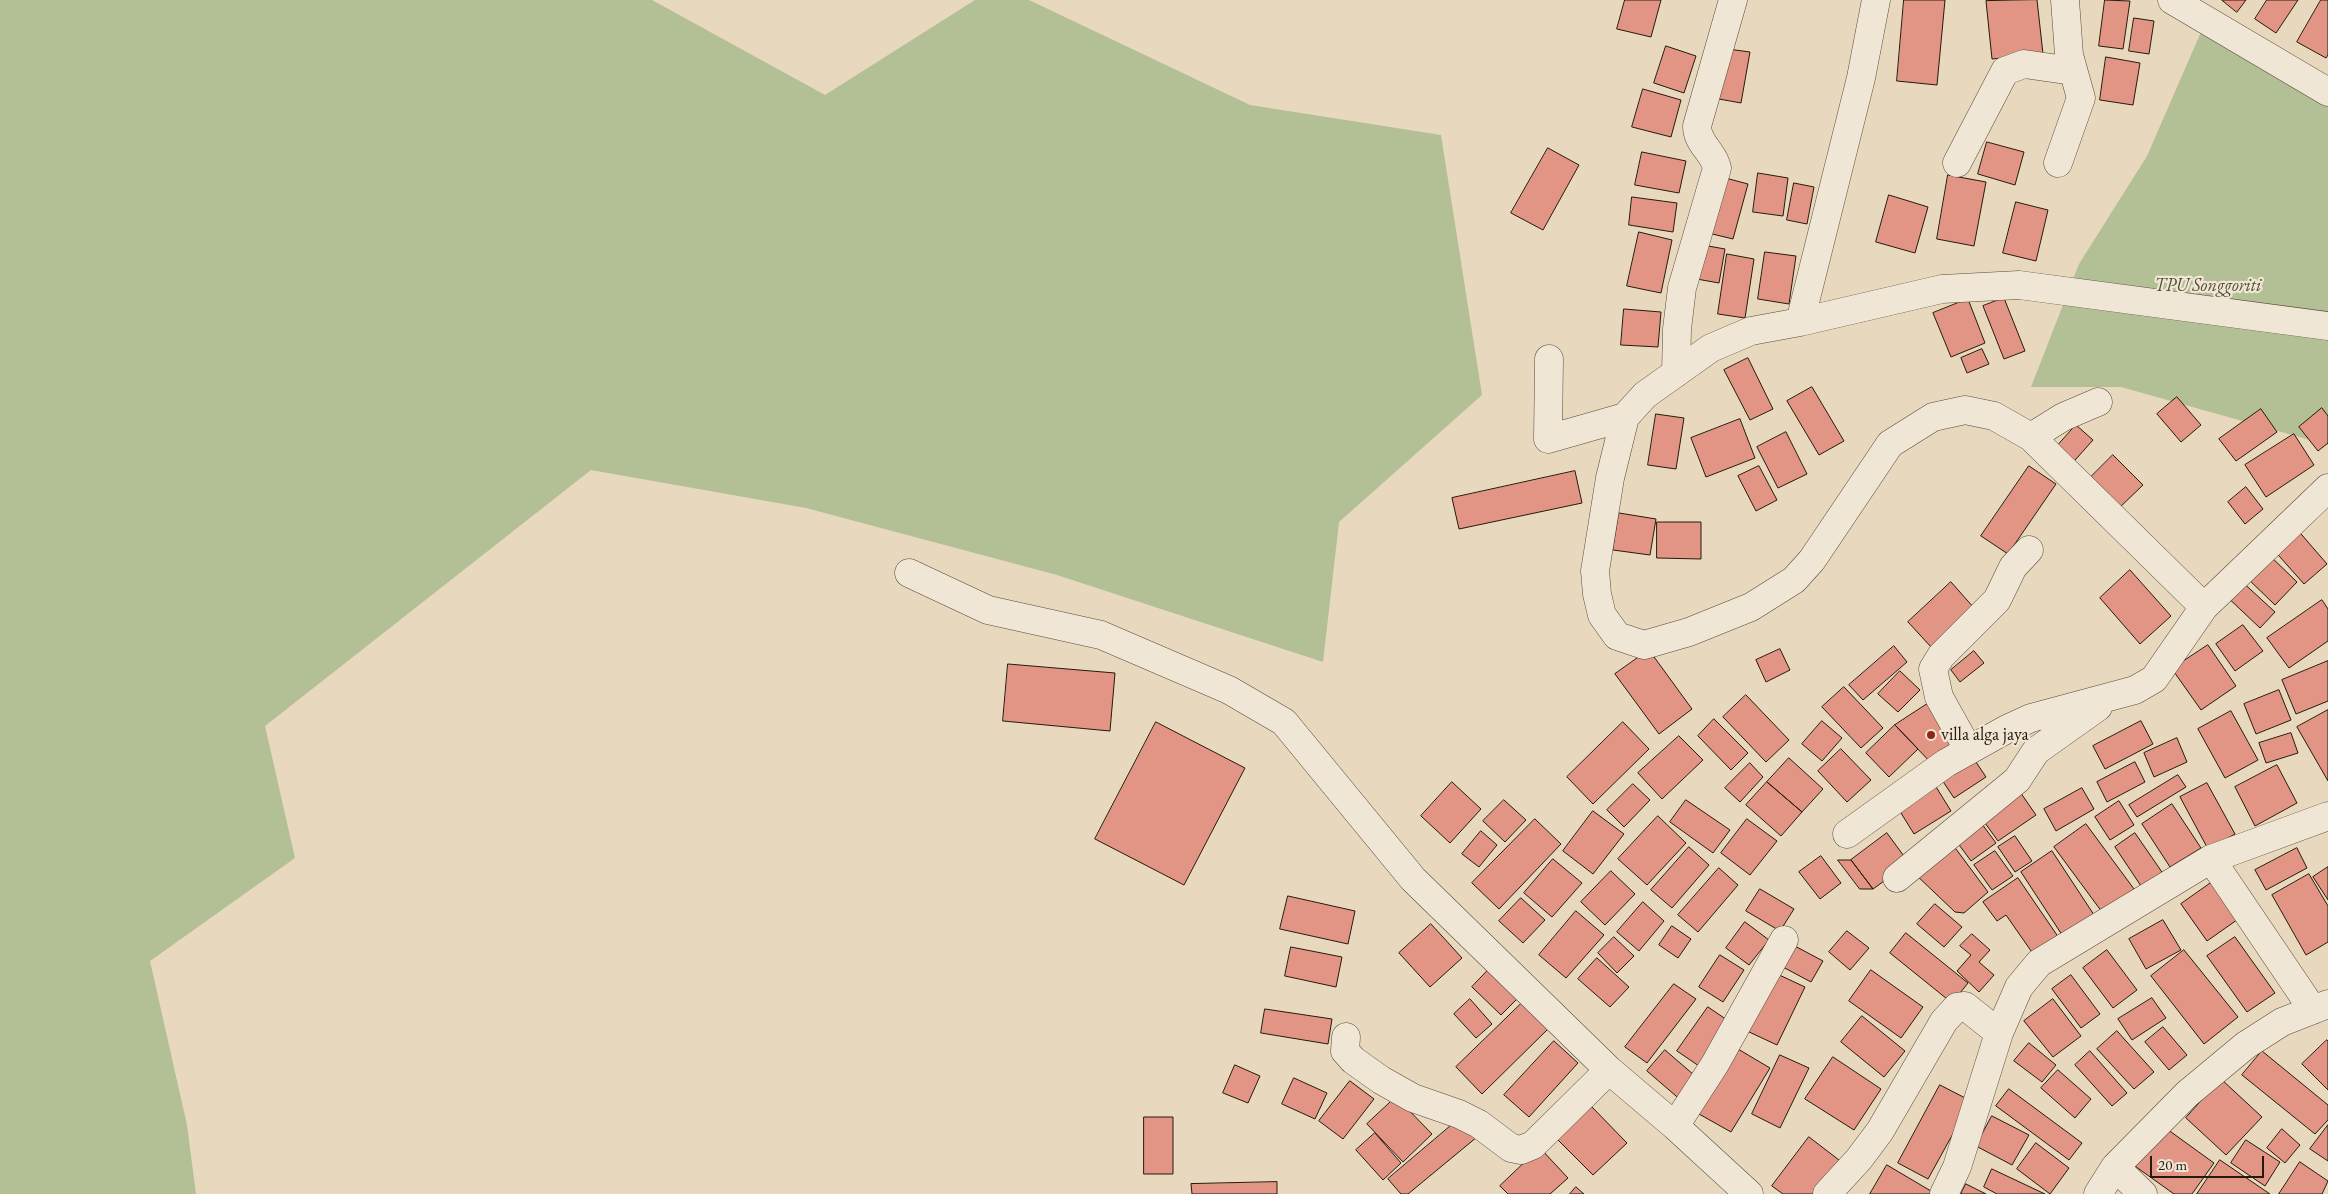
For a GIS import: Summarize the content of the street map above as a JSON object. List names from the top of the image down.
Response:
{
  "parks": ["TPU Songgoriti"],
  "places": ["villa alga jaya"],
  "scale_bar": "20 m"
}
